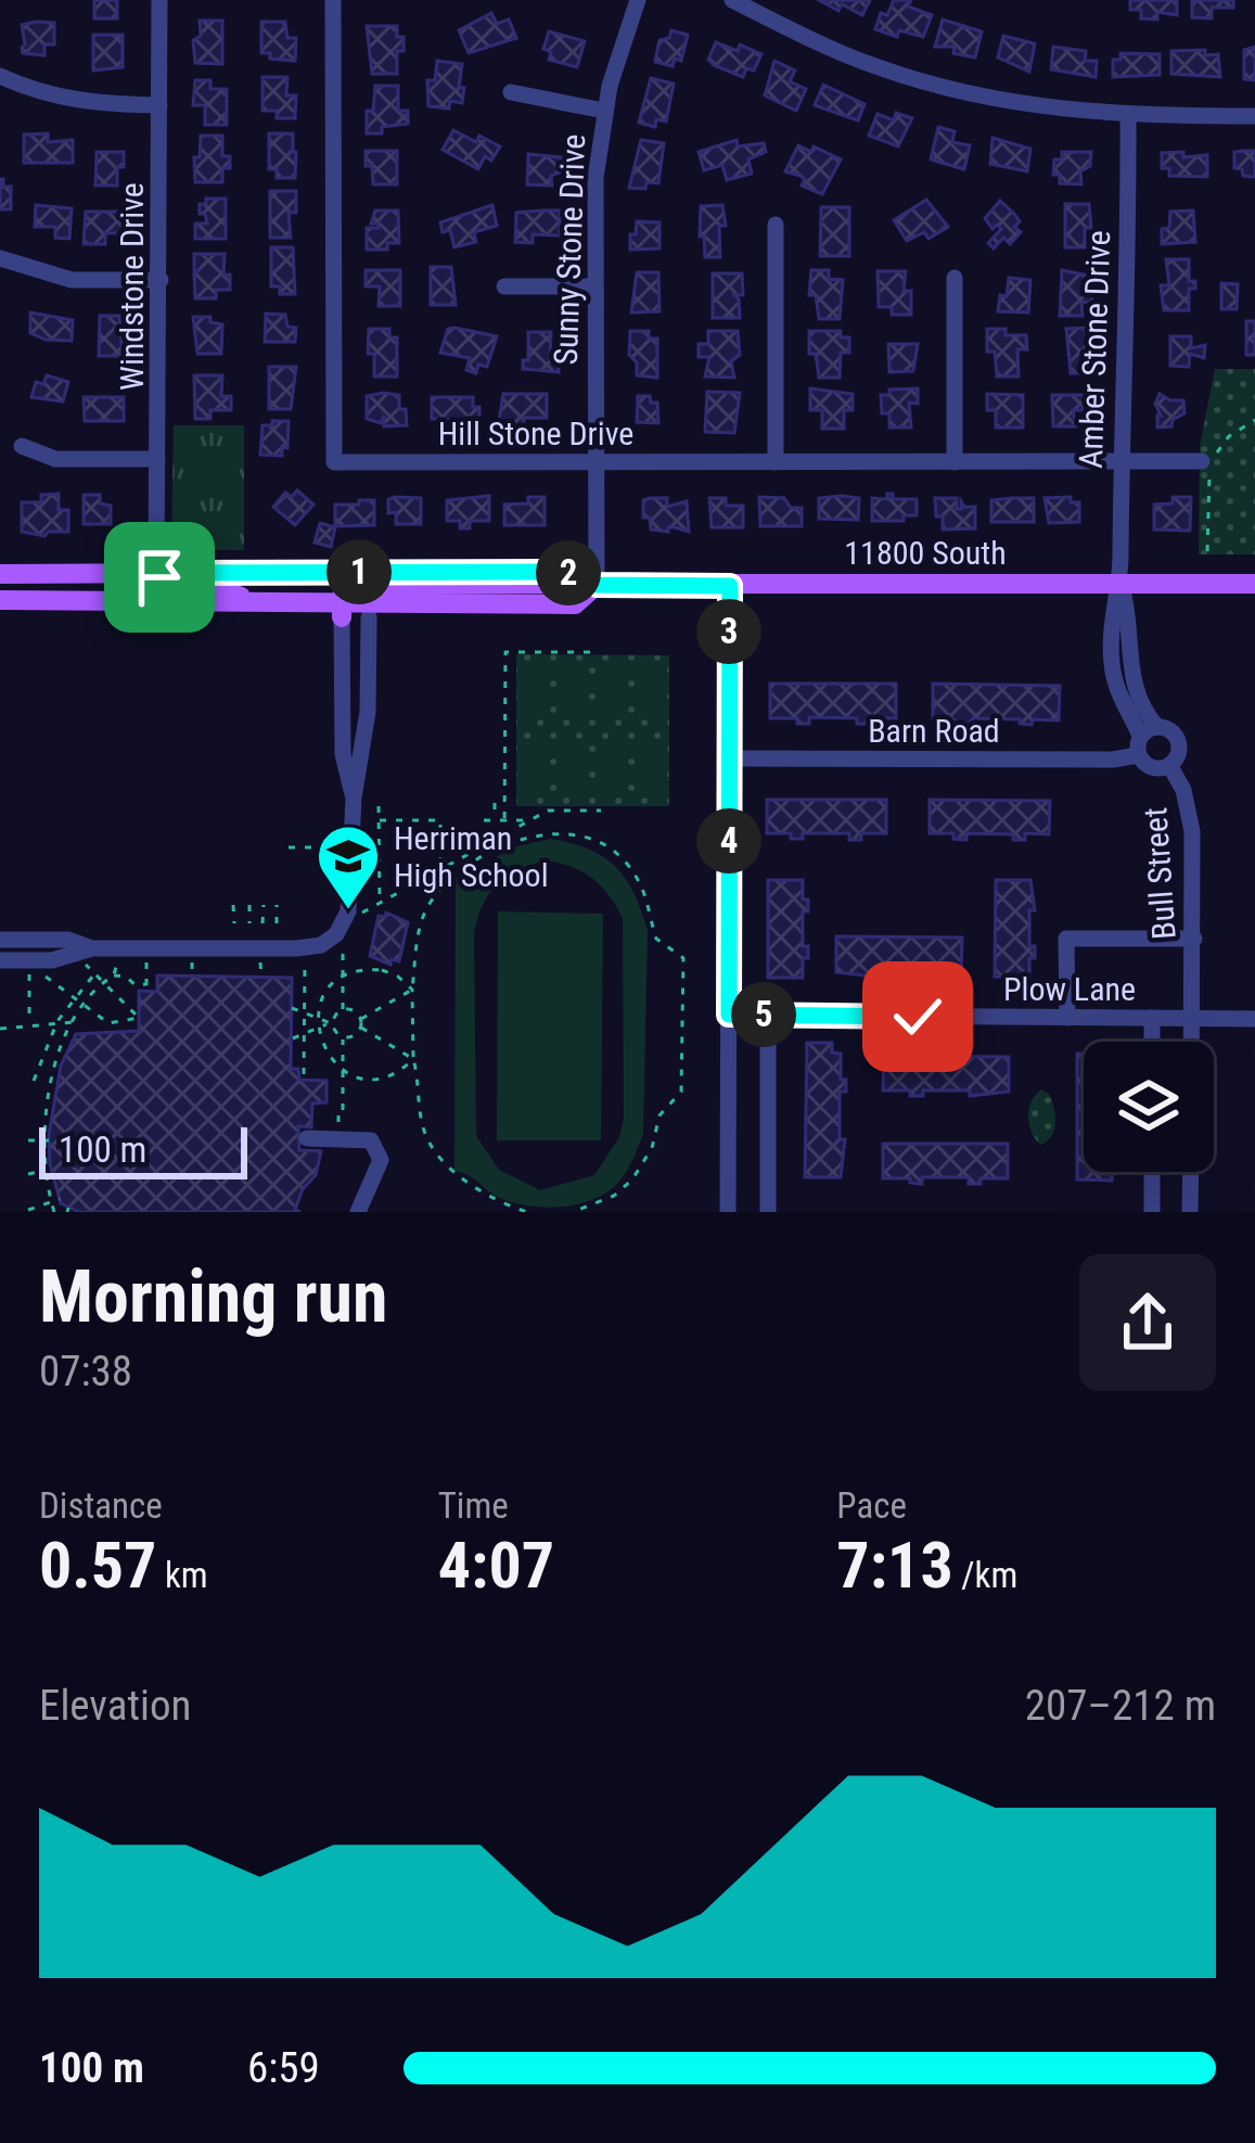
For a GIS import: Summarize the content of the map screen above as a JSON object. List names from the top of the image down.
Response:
{
  "streets": {
    "main road": ["11800 South"],
    "street": [
      "Sunny Stone Drive",
      "Windstone Drive",
      "Amber Stone Drive",
      "Hill Stone Drive",
      "Barn Road",
      "Bull Street",
      "Plow Lane"
    ]
  },
  "crossings": [
    ["Sunny Stone Drive", "Hill Stone Drive"],
    ["Sunny Stone Drive", "11800 South"],
    ["Windstone Drive", "11800 South"],
    ["Amber Stone Drive", "Hill Stone Drive"],
    ["Amber Stone Drive", "11800 South"],
    ["Amber Stone Drive", "Barn Road"],
    ["Amber Stone Drive", "Bull Street"],
    ["Barn Road", "Bull Street"],
    ["Bull Street", "Plow Lane"]
  ],
  "places": {
    "school or university": ["Herriman High School"]
  },
  "scale_bar": "100 m",
  "page": {
    "pins": [
      "1",
      "2",
      "3",
      "4",
      "5"
    ],
    "scale": "100 m",
    "heading": ["Morning run", "07:38"],
    "stats": [
      ["Distance", "0.57 km"],
      ["Time", "4:07"],
      ["Pace", "7:13 /km"]
    ],
    "chart": ["Elevation", "207–212 m"],
    "list": [
      {
        "name": "100 m",
        "note": "6:59"
      }
    ]
  }
}
